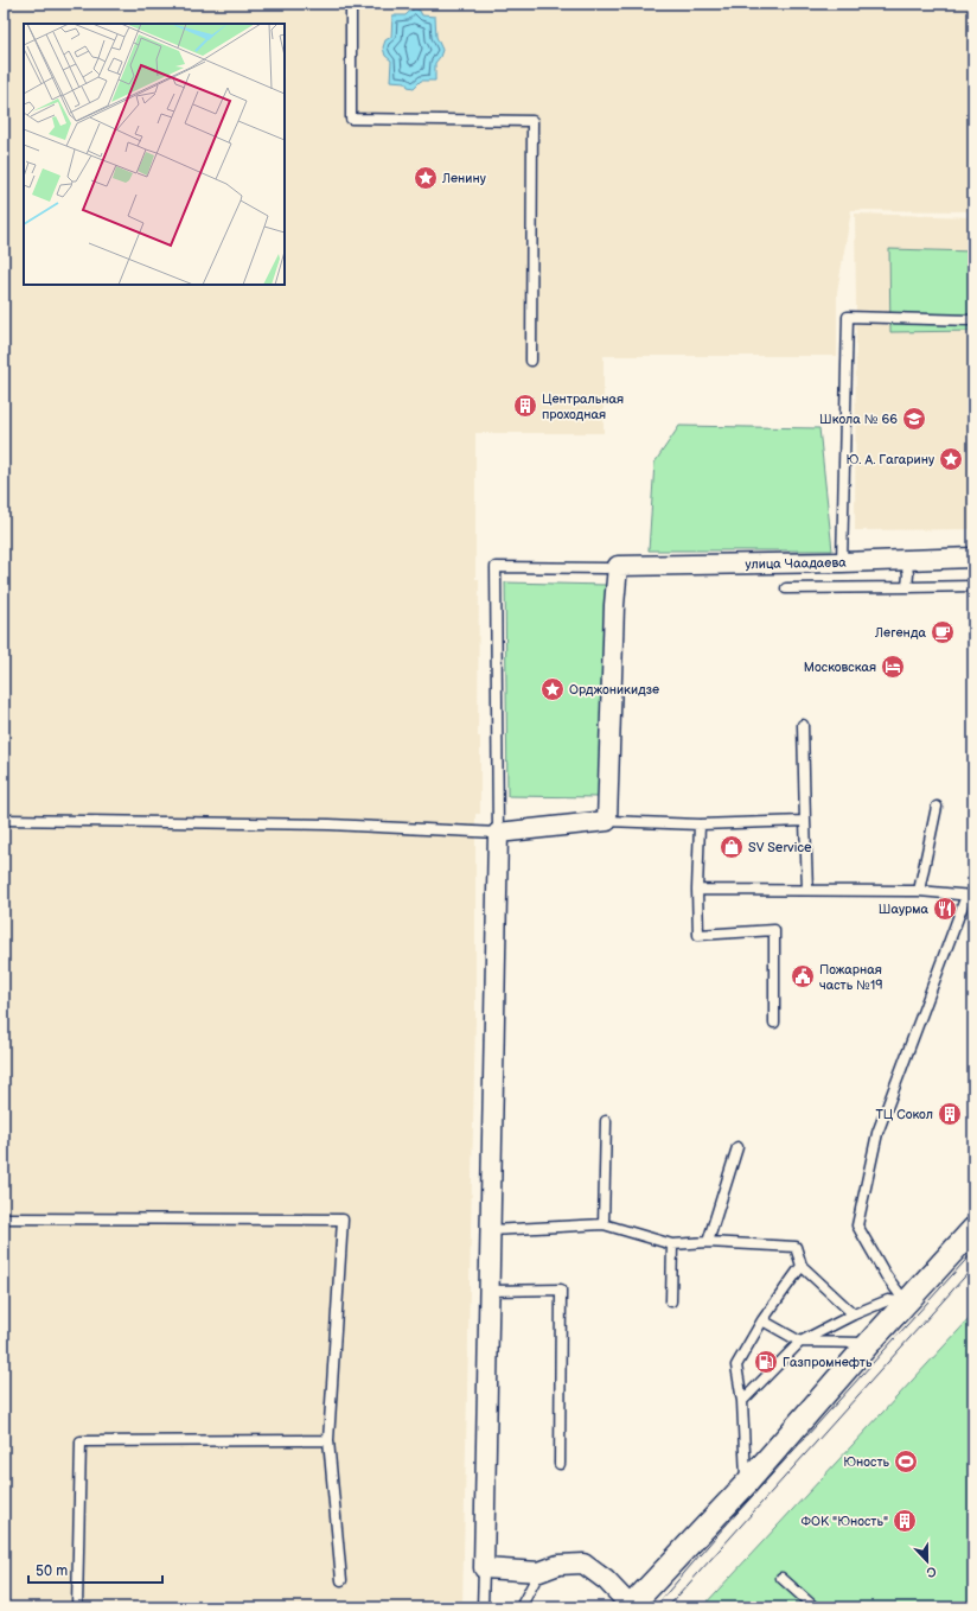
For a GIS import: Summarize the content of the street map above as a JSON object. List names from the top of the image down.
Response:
{
  "streets": {
    "street": ["улица Чаадаева"]
  },
  "places": {
    "place": ["Ленину", "Ю. А. Гагарину", "Орджоникидзе"],
    "building": ["Центральная проходная", "ТЦ Сокол", "ФОК \"Юность\""],
    "school or university": ["Школа № 66"],
    "cafe": ["Легенда"],
    "hotel": ["Московская"],
    "shop": ["SV Service"],
    "restaurant": ["Шаурма"],
    "public building": ["Пожарная часть №19"],
    "fuel station": ["Газпромнефть"],
    "sports": ["Юность"]
  },
  "scale_bar": "50 m",
  "north": "bottom"
}
